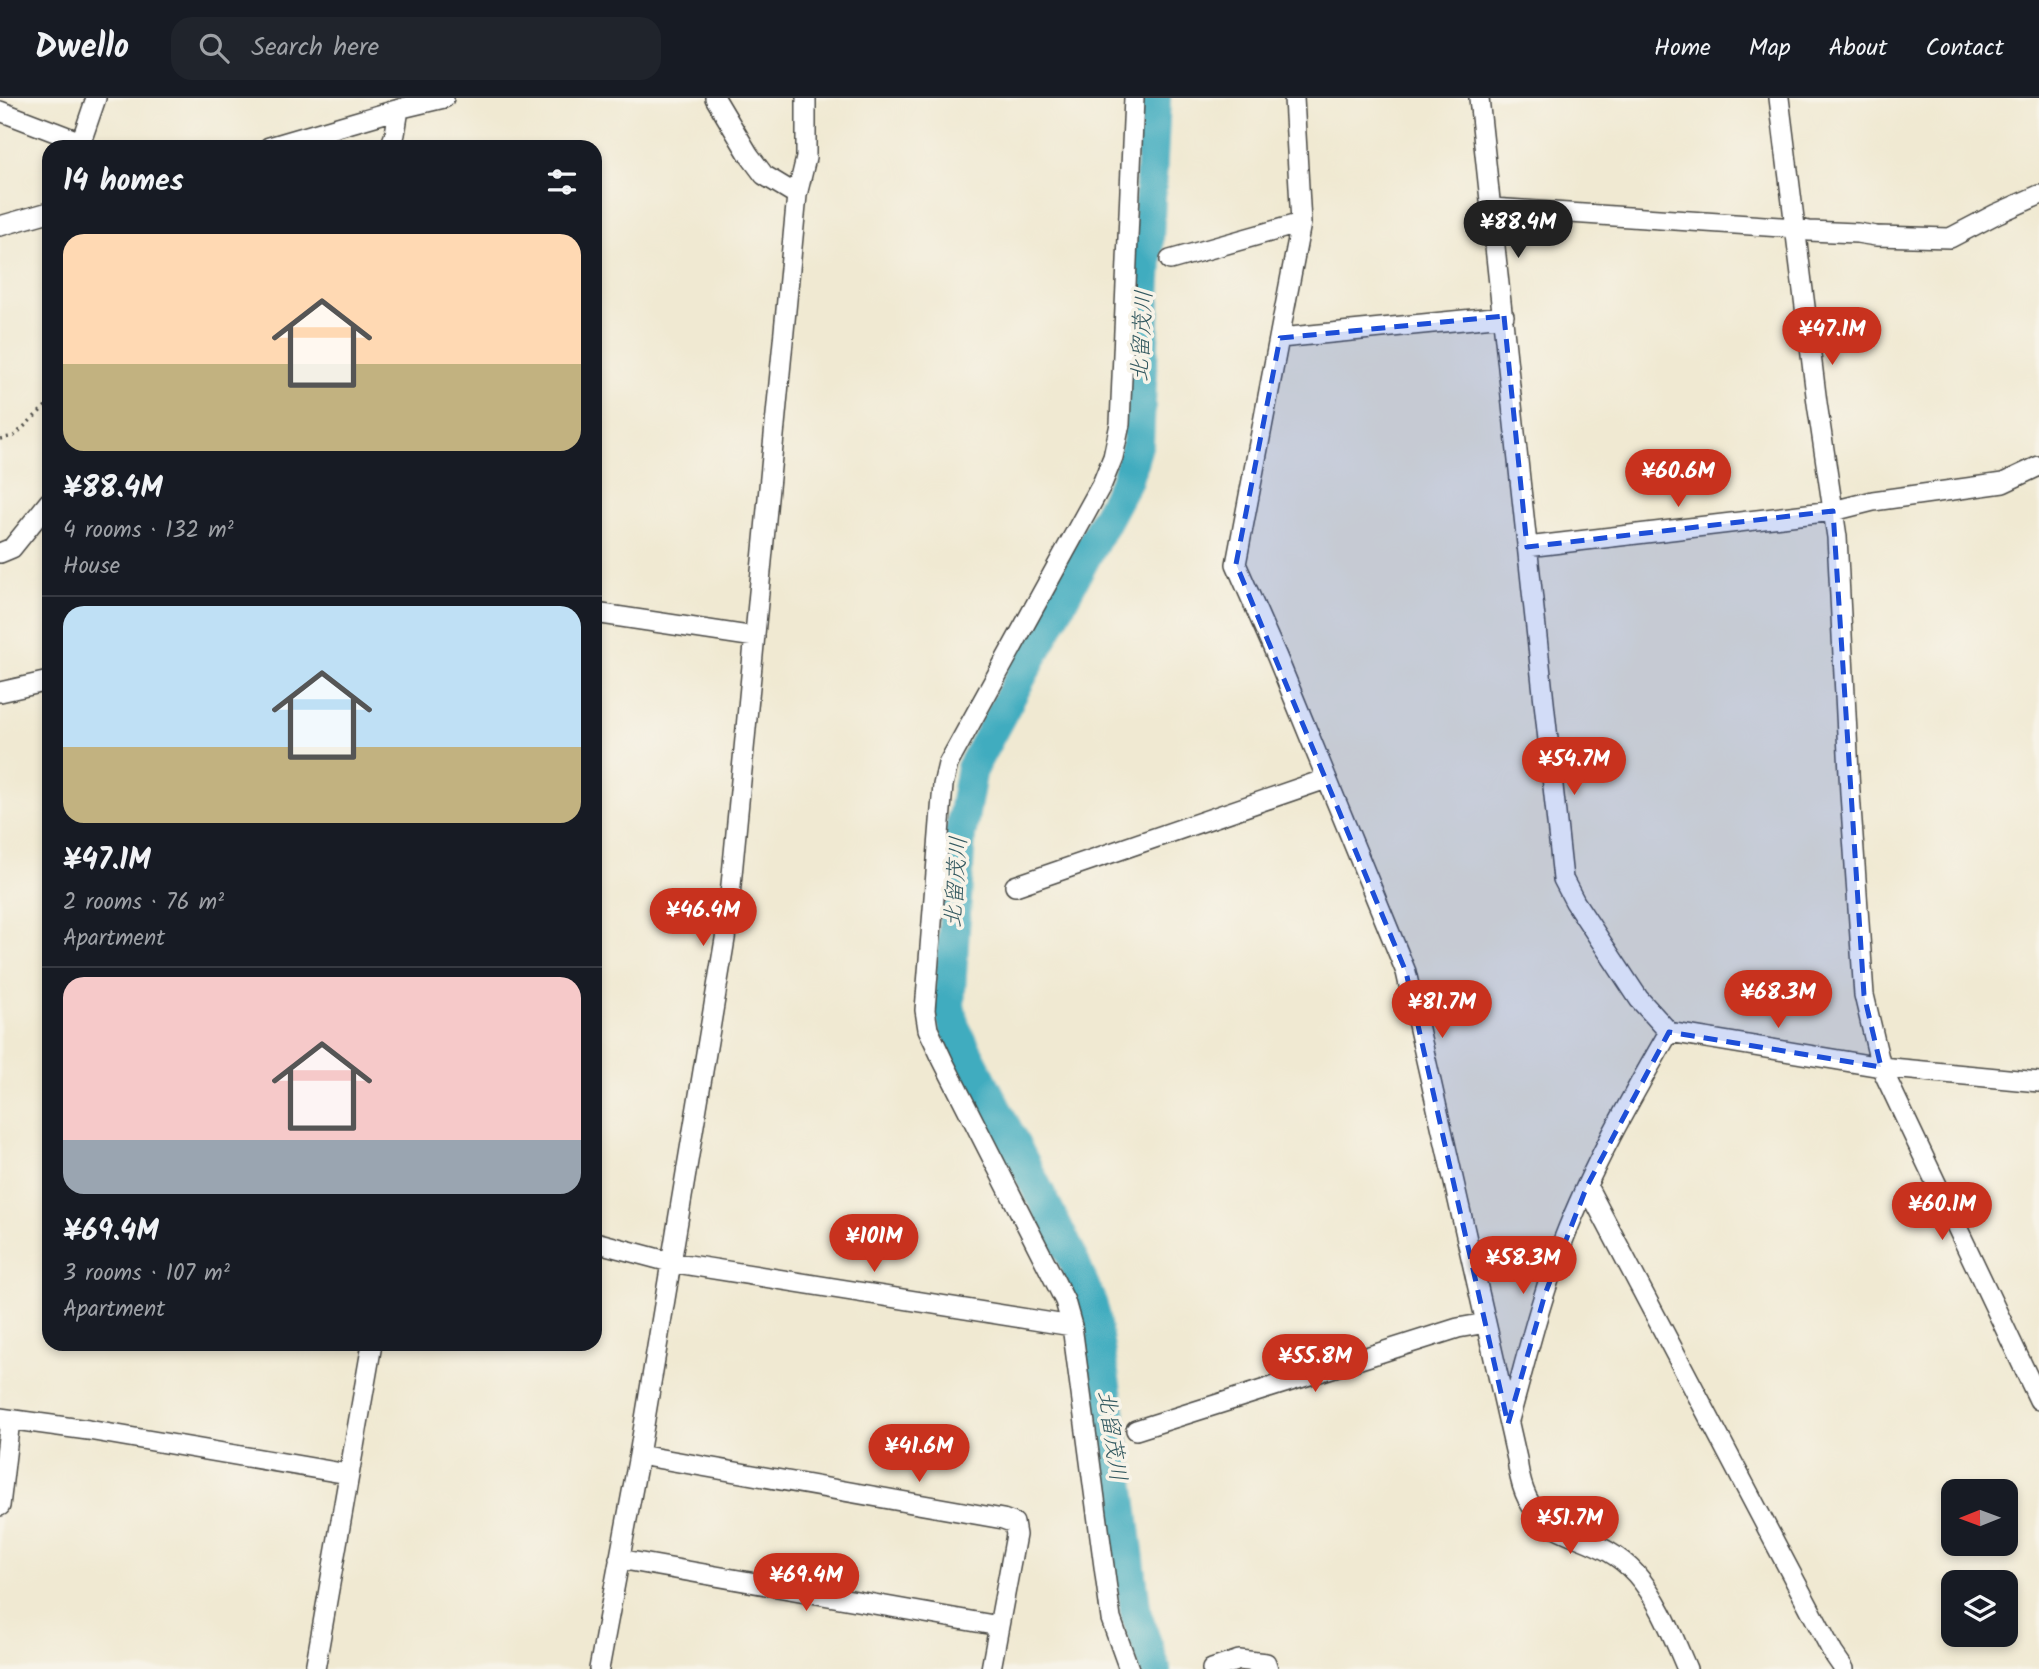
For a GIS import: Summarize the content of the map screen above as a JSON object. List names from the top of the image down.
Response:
{
  "water": ["北留茂川"],
  "north": "left",
  "page": {
    "header": "Dwello",
    "search": "Search here",
    "nav": [
      "Home",
      "Map",
      "About",
      "Contact"
    ],
    "heading": "14 homes",
    "price": [
      "¥88.4M",
      "¥47.1M",
      "¥60.6M",
      "¥54.7M",
      "¥46.4M",
      "¥68.3M",
      "¥81.7M",
      "¥60.1M",
      "¥101M",
      "¥58.3M",
      "¥55.8M",
      "¥41.6M",
      "¥51.7M",
      "¥69.4M"
    ],
    "list": [
      {
        "name": "¥88.4M",
        "note": "4 rooms · 132 m² · House"
      },
      {
        "name": "¥47.1M",
        "note": "2 rooms · 76 m² · Apartment"
      },
      {
        "name": "¥69.4M",
        "note": "3 rooms · 107 m² · Apartment"
      }
    ]
  }
}
